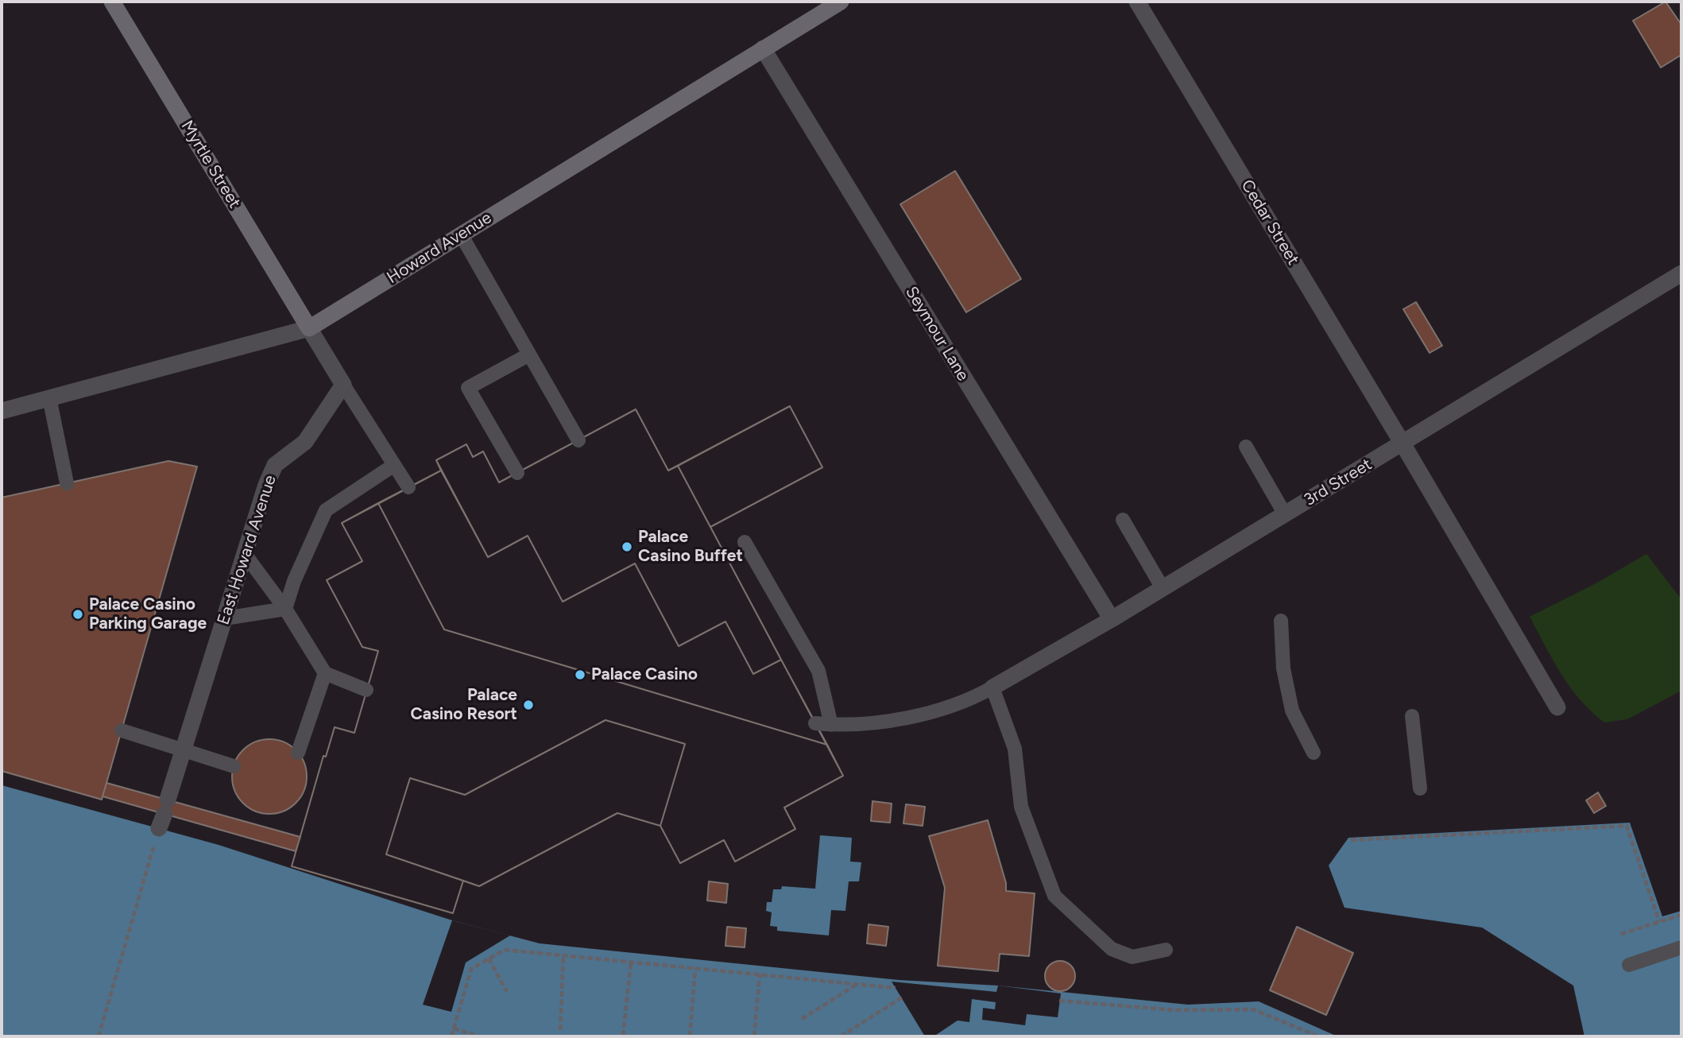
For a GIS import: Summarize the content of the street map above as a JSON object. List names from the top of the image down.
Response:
{
  "streets": {
    "main road": ["Myrtle Street", "Howard Avenue"],
    "street": [
      "Cedar Street",
      "Seymour Lane",
      "3rd Street",
      "East Howard Avenue"
    ]
  },
  "crossings": [
    ["Myrtle Street", "Howard Avenue"],
    ["Cedar Street", "3rd Street"],
    ["Howard Avenue", "Seymour Lane"],
    ["Seymour Lane", "3rd Street"]
  ],
  "places": [
    "Palace Casino Buffet",
    "Palace Casino Parking Garage",
    "Palace Casino",
    "Palace Casino Resort"
  ]
}
